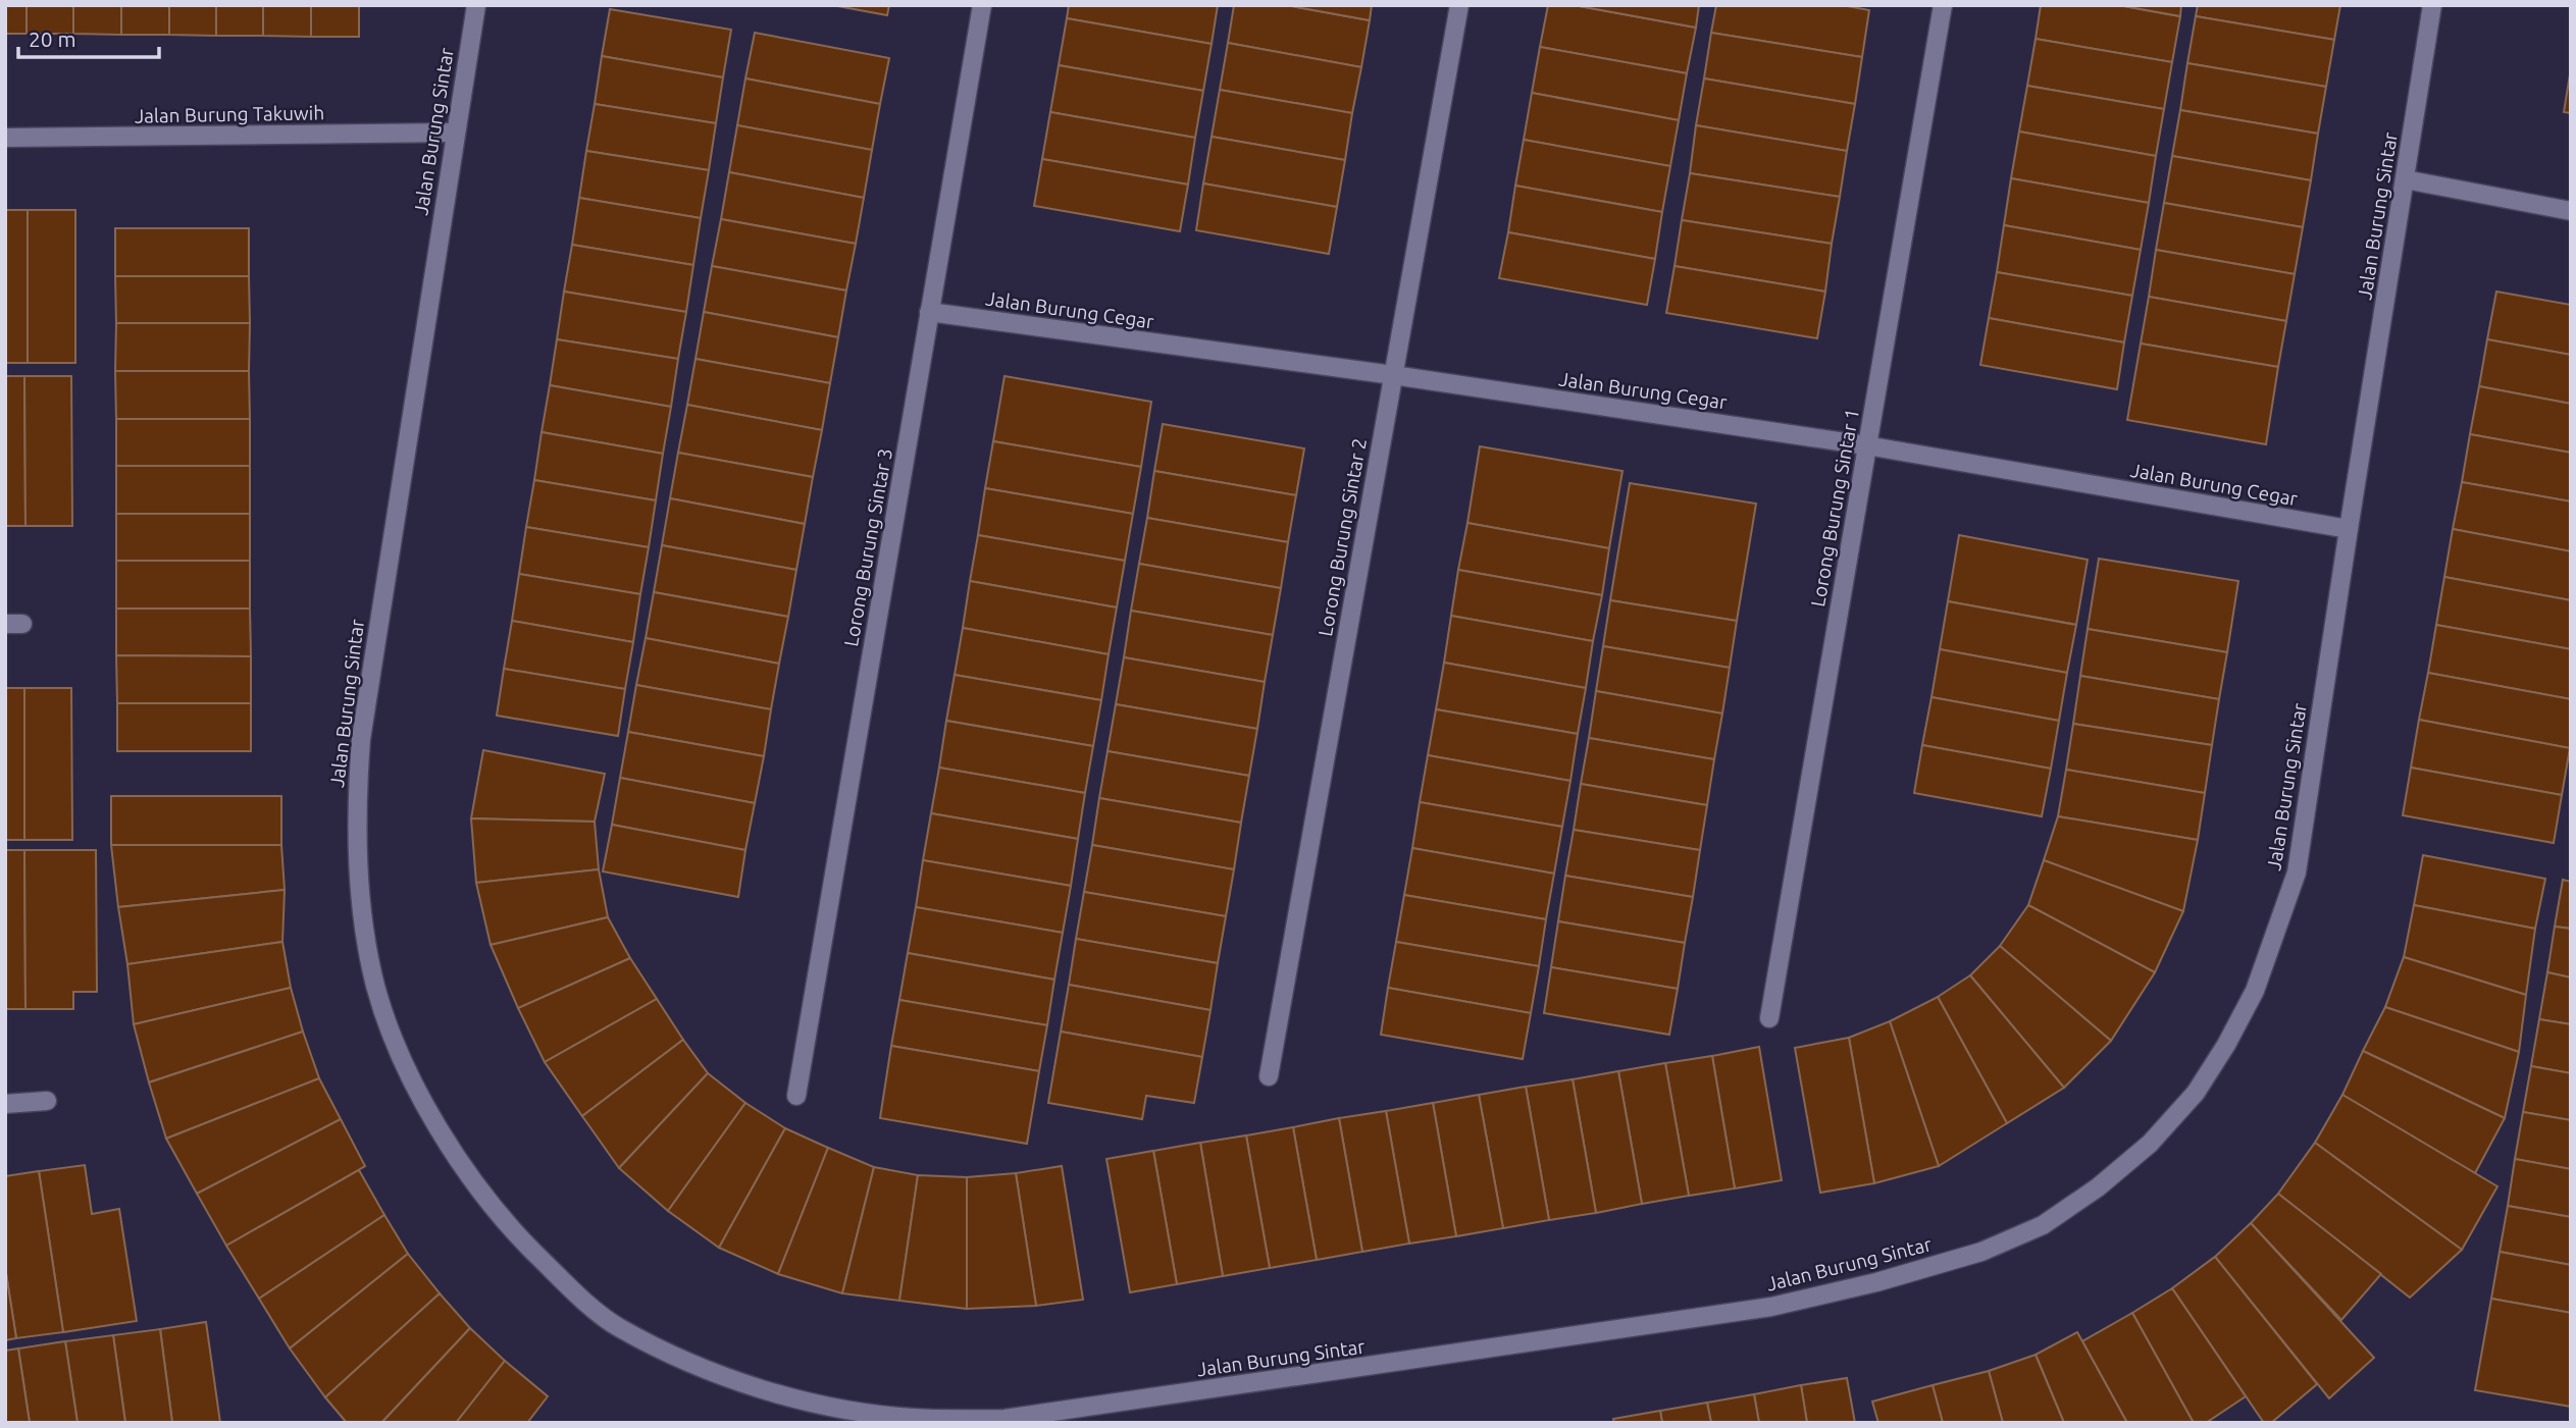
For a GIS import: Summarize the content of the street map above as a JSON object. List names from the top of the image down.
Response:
{
  "streets": {
    "street": [
      "Jalan Burung Takuwih",
      "Jalan Burung Sintar",
      "Jalan Burung Cegar",
      "Lorong Burung Sintar 1",
      "Lorong Burung Sintar 2",
      "Lorong Burung Sintar 3"
    ]
  },
  "crossings": [
    ["Jalan Burung Takuwih", "Jalan Burung Sintar"],
    ["Jalan Burung Sintar", "Jalan Burung Cegar"],
    ["Jalan Burung Cegar", "Lorong Burung Sintar 1"],
    ["Jalan Burung Cegar", "Lorong Burung Sintar 2"],
    ["Jalan Burung Cegar", "Lorong Burung Sintar 3"]
  ],
  "scale_bar": "20 m"
}
